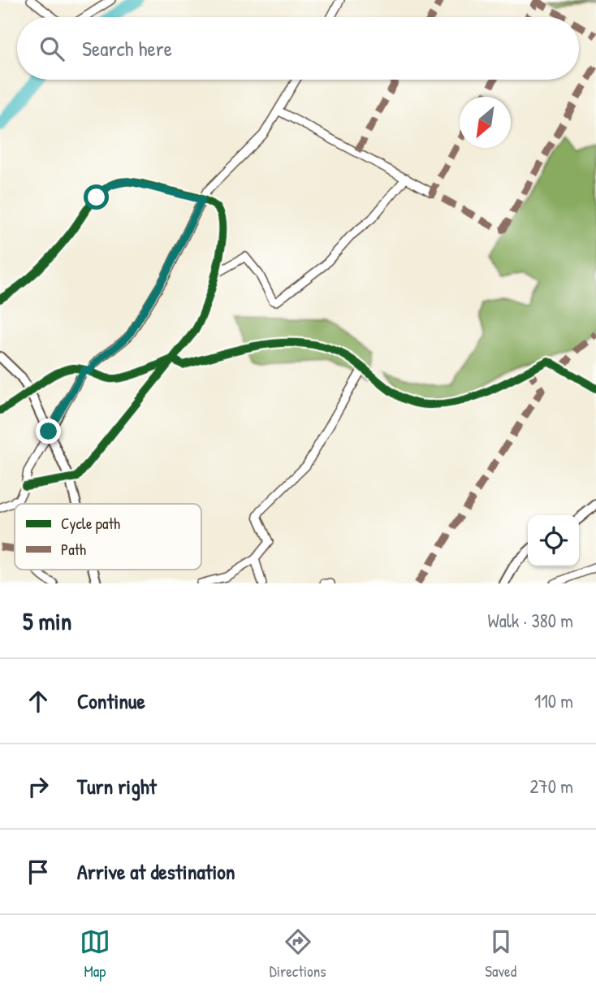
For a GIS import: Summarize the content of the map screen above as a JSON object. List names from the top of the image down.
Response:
{
  "legend": ["Cycle path", "Path"],
  "north": "bottom left",
  "page": {
    "search": "Search here",
    "heading": ["5 min", "Walk · 380 m"],
    "list": [
      ["Continue", "110 m"],
      ["Turn right", "270 m"],
      "Arrive at destination"
    ],
    "nav": ["Map", "Directions", "Saved"]
  }
}
